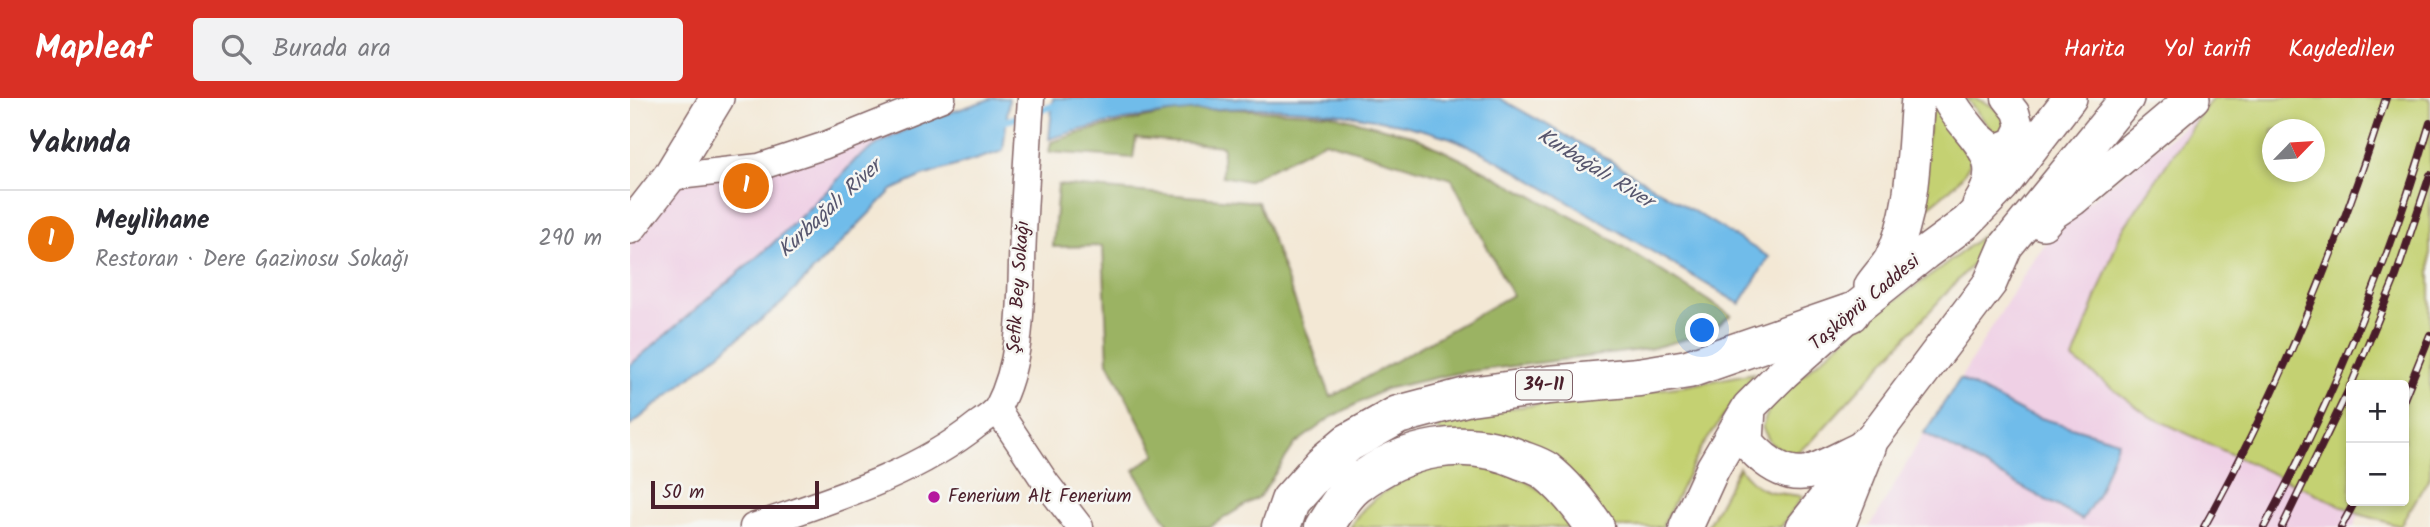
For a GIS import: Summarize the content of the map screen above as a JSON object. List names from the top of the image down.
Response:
{
  "streets": {
    "highway": ["34-11"],
    "main road": ["Taşköprü Caddesi"],
    "street": ["Şefik Bey Sokağı"]
  },
  "crossings": [
    ["Taşköprü Caddesi", "34-11"]
  ],
  "water": ["Kurbağalı River"],
  "places": ["Fenerium Alt Fenerium"],
  "scale_bar": "50 m",
  "north": "top right",
  "page": {
    "header": "Mapleaf",
    "search": "Burada ara",
    "nav": ["Harita", "Yol tarifi", "Kaydedilen"],
    "heading": "Yakında",
    "pins": "1",
    "list": [
      {
        "mark": "1",
        "name": "Meylihane",
        "note": "Restoran · Dere Gazinosu Sokağı",
        "value": "290 m"
      }
    ],
    "map_buttons": ["+", "−"],
    "scale": "50 m"
  }
}
